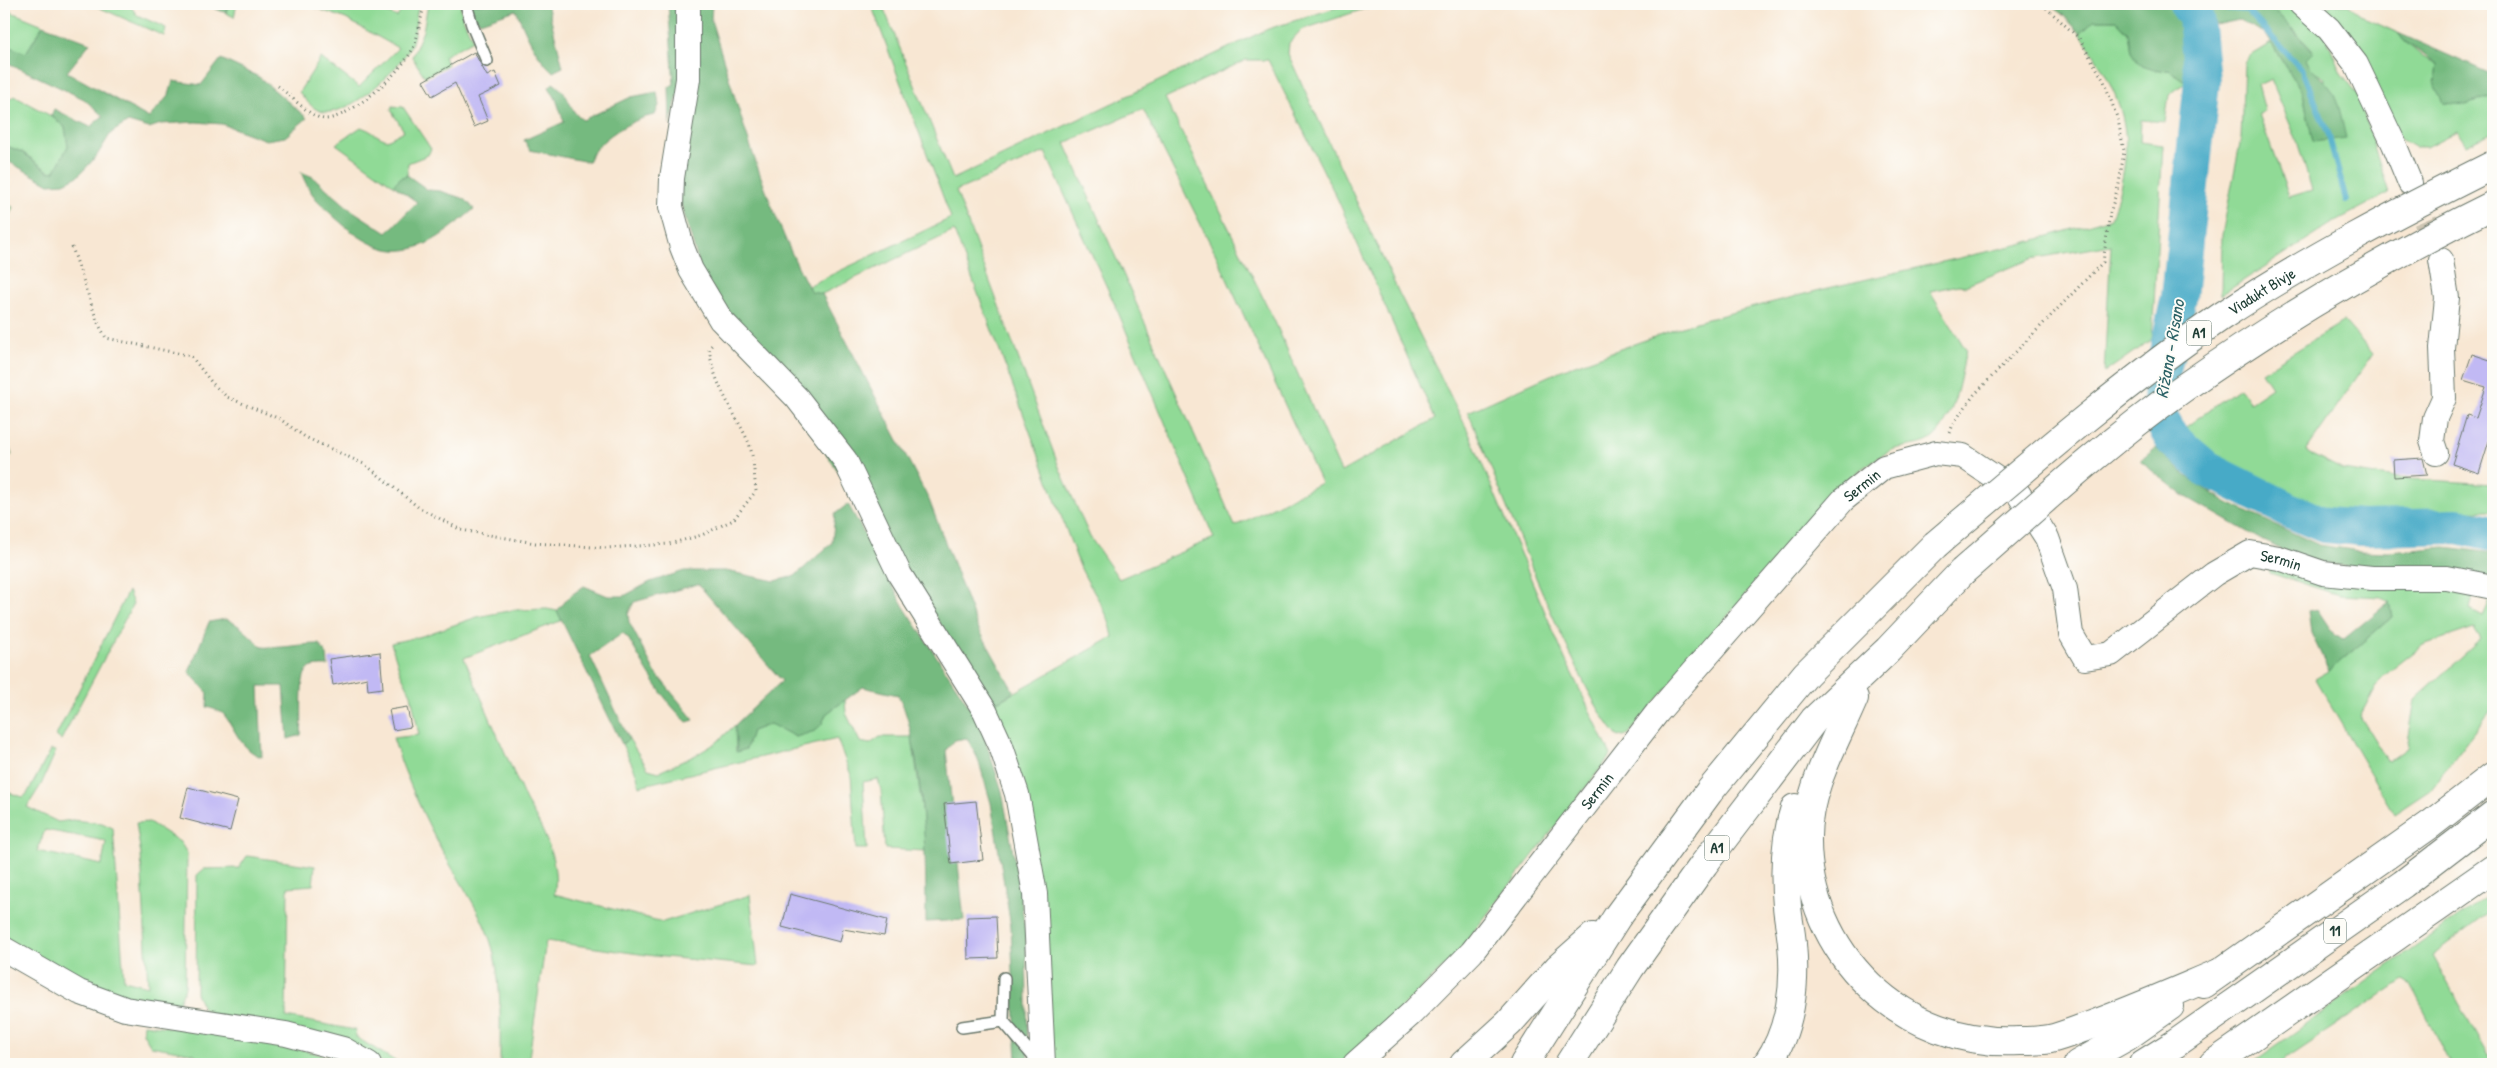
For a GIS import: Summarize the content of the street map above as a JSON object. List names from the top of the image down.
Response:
{
  "streets": {
    "main road": ["Viadukt Bivje", "A1", "11"],
    "street": ["Sermin"]
  },
  "crossings": [
    ["Viadukt Bivje", "A1"]
  ],
  "water": ["Rižana - Risano"]
}
